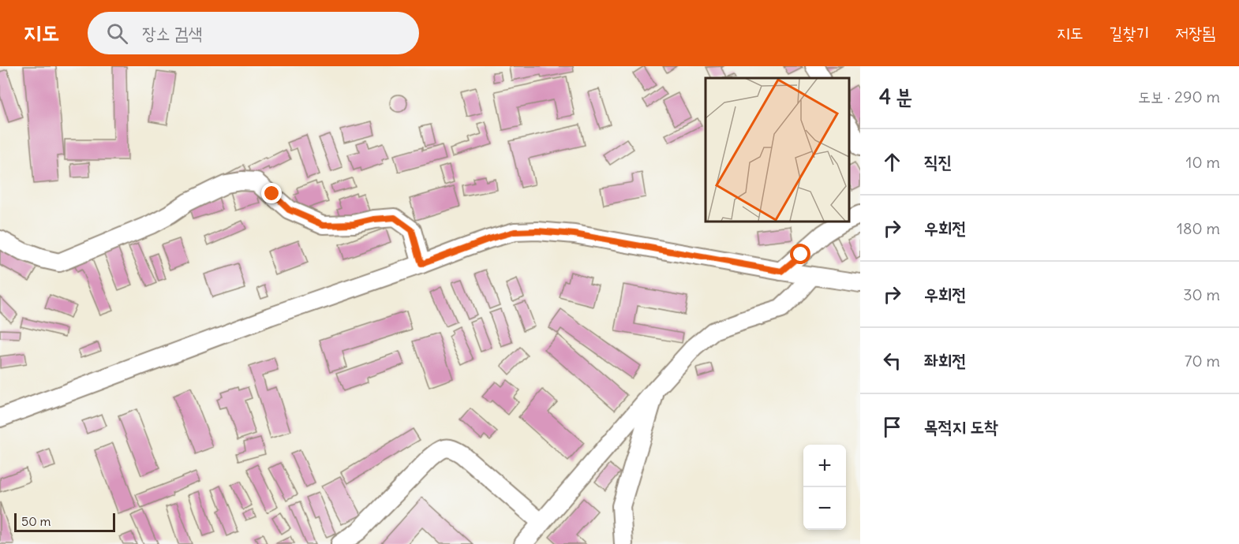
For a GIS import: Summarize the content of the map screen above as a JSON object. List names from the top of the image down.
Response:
{
  "scale_bar": "50 m",
  "page": {
    "header": "지도",
    "search": "장소 검색",
    "nav": ["지도", "길찾기", "저장됨"],
    "heading": ["4 분", "도보 · 290 m"],
    "list": [
      ["직진", "10 m"],
      ["우회전", "180 m"],
      ["우회전", "30 m"],
      ["좌회전", "70 m"],
      "목적지 도착"
    ],
    "map_buttons": ["+", "−"],
    "scale": "50 m"
  }
}
